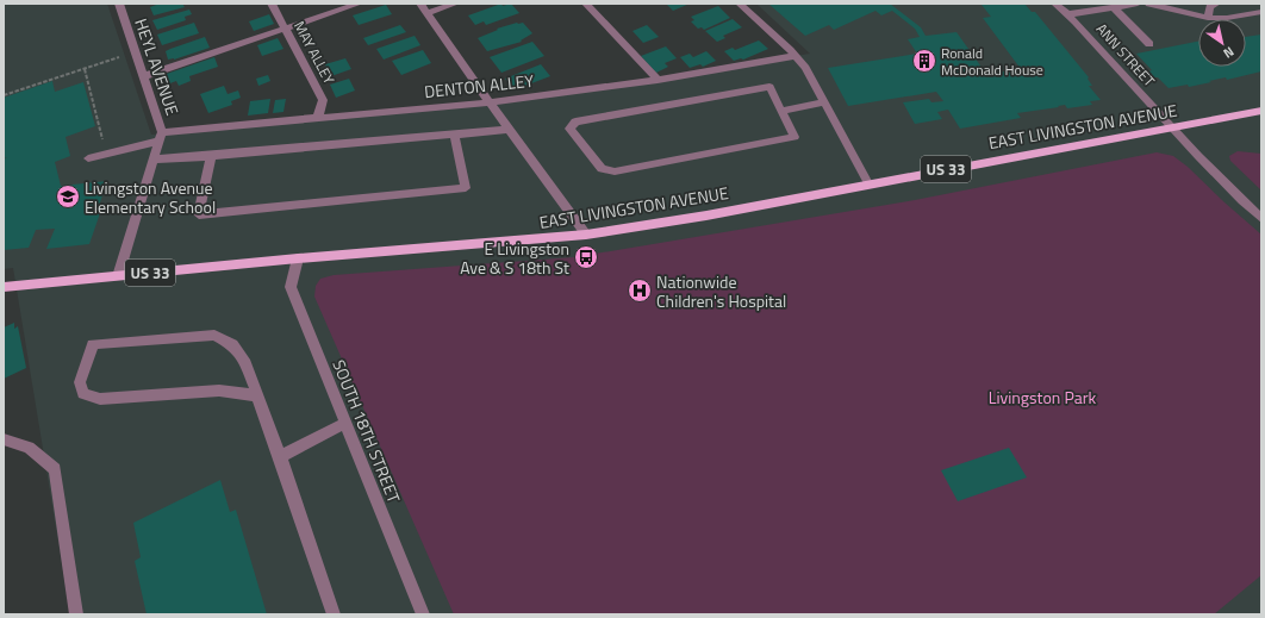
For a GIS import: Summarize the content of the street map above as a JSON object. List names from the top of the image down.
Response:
{
  "streets": {
    "main road": ["EAST LIVINGSTON AVENUE", "US 33"],
    "street": [
      "MAY ALLEY",
      "ANN STREET",
      "HEYL AVENUE",
      "DENTON ALLEY",
      "SOUTH 18TH STREET"
    ]
  },
  "crossings": [
    ["MAY ALLEY", "DENTON ALLEY"],
    ["ANN STREET", "EAST LIVINGSTON AVENUE"],
    ["HEYL AVENUE", "DENTON ALLEY"],
    ["HEYL AVENUE", "EAST LIVINGSTON AVENUE"],
    ["EAST LIVINGSTON AVENUE", "SOUTH 18TH STREET"]
  ],
  "parks": ["Livingston Park"],
  "places": {
    "building": ["Ronald McDonald House"],
    "school or university": ["Livingston Avenue Elementary School"],
    "bus stop": ["E Livingston Ave & S 18th St"],
    "hospital": ["Nationwide Children's Hospital"]
  },
  "north": "bottom right"
}
